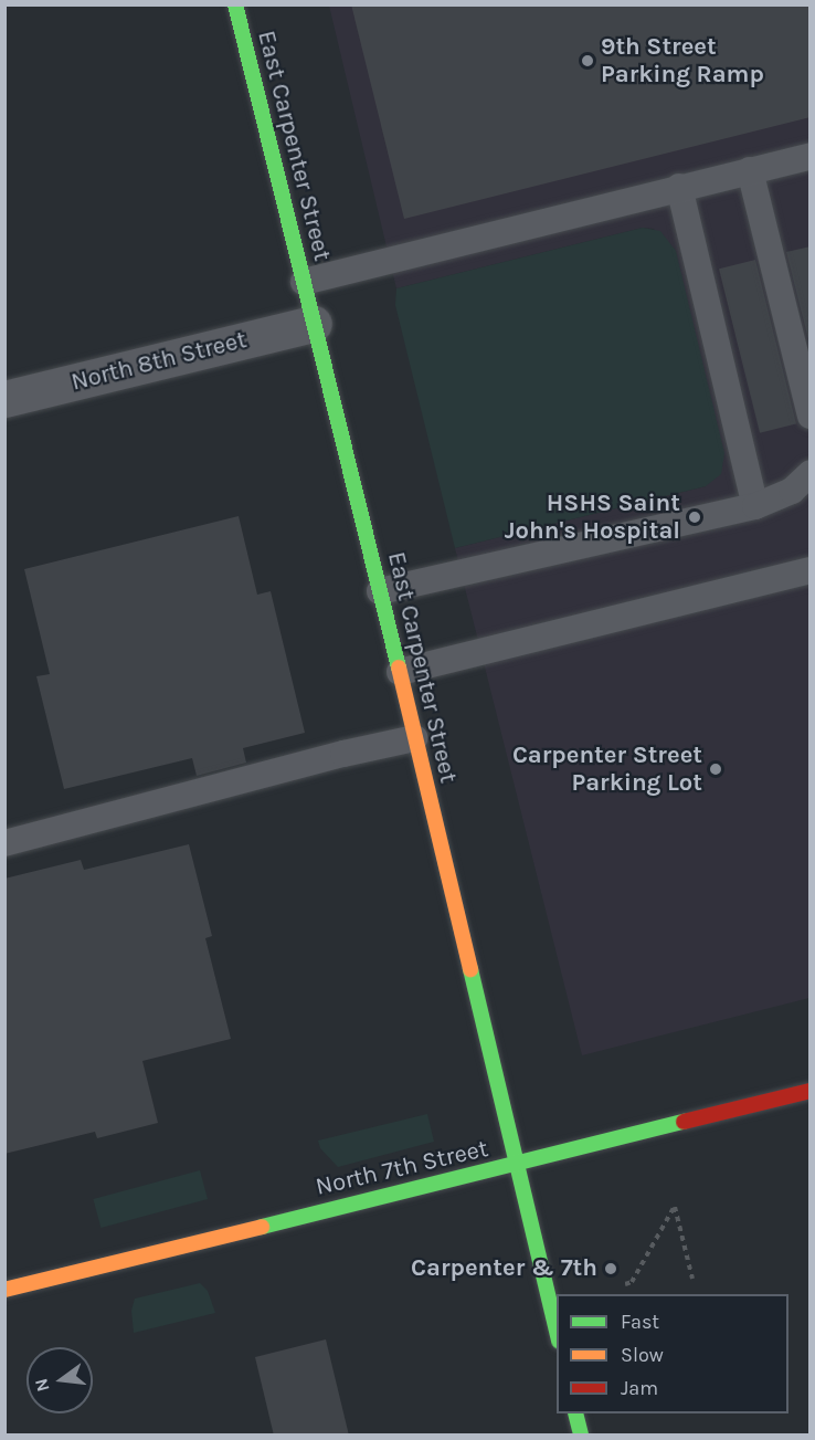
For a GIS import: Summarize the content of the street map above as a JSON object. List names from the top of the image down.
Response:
{
  "streets": {
    "street": ["East Carpenter Street", "North 8th Street", "North 7th Street"]
  },
  "crossings": [
    ["East Carpenter Street", "North 8th Street"],
    ["East Carpenter Street", "North 7th Street"]
  ],
  "places": [
    "9th Street Parking Ramp",
    "HSHS Saint John's Hospital",
    "Carpenter Street Parking Lot",
    "Carpenter & 7th"
  ],
  "legend": ["Fast", "Slow", "Jam"],
  "north": "left"
}
